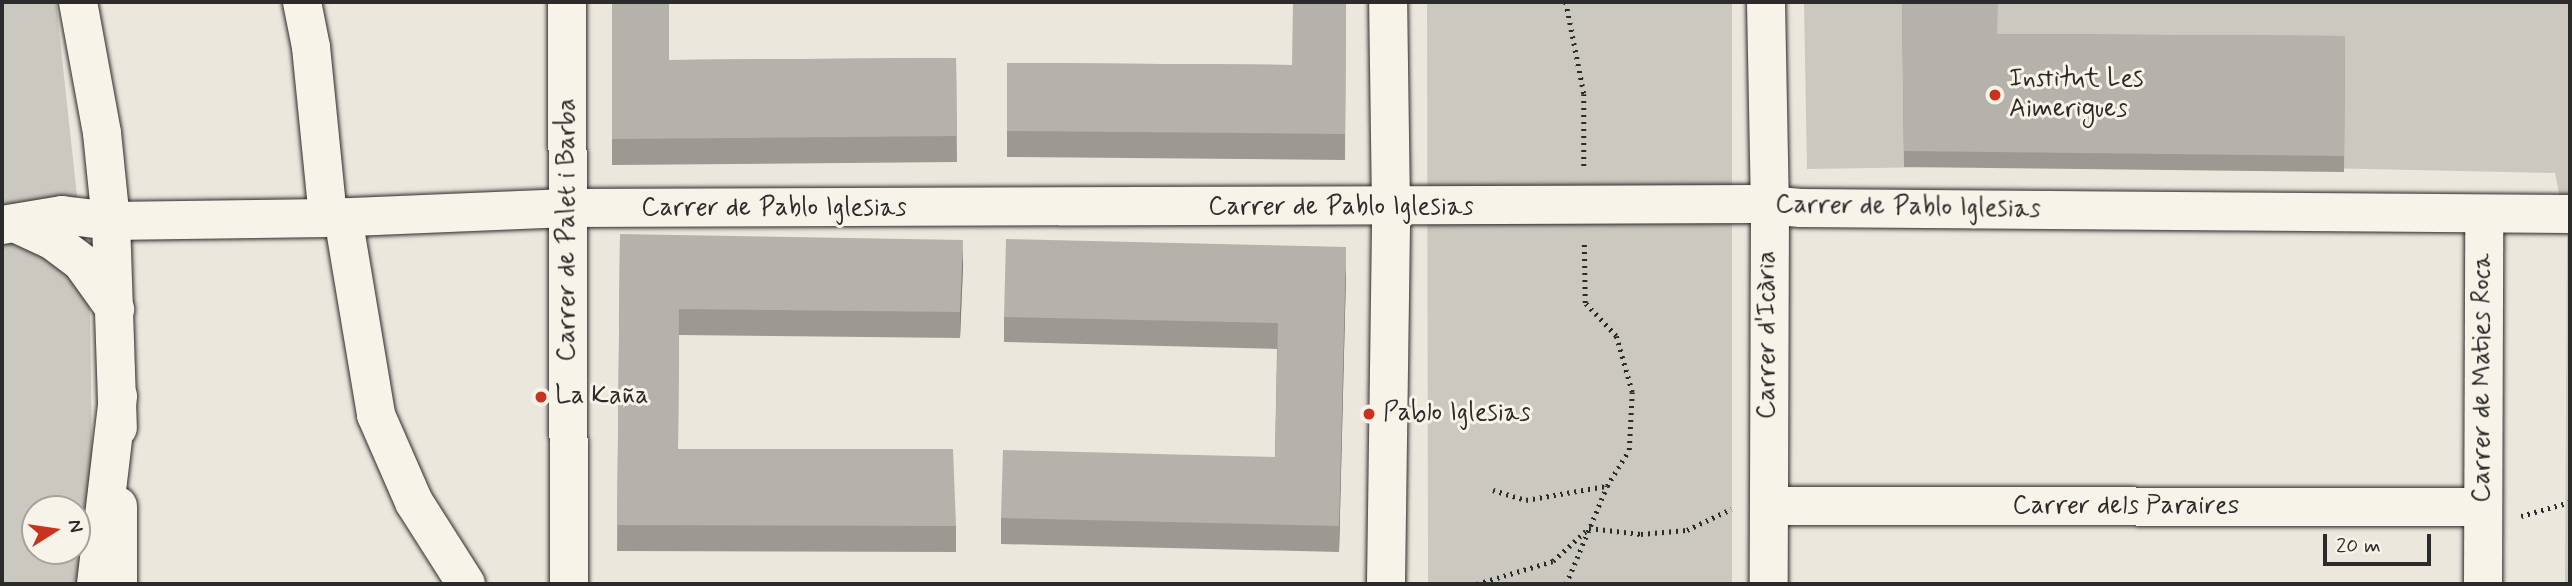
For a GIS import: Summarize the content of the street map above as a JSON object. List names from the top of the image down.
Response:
{
  "streets": {
    "main road": [
      "Carrer de Pablo Iglesias",
      "Carrer de Palet i Barba",
      "Carrer d'Icària",
      "Carrer de Maties Roca",
      "Carrer dels Paraires"
    ]
  },
  "crossings": [
    ["Carrer de Pablo Iglesias", "Carrer de Palet i Barba"],
    ["Carrer de Pablo Iglesias", "Carrer d'Icària"],
    ["Carrer de Pablo Iglesias", "Carrer de Maties Roca"],
    ["Carrer d'Icària", "Carrer dels Paraires"],
    ["Carrer de Maties Roca", "Carrer dels Paraires"]
  ],
  "places": ["Institut Les Aimerigues", "La Kaña", "Pablo Iglesias"],
  "scale_bar": "20 m",
  "north": "right"
}
